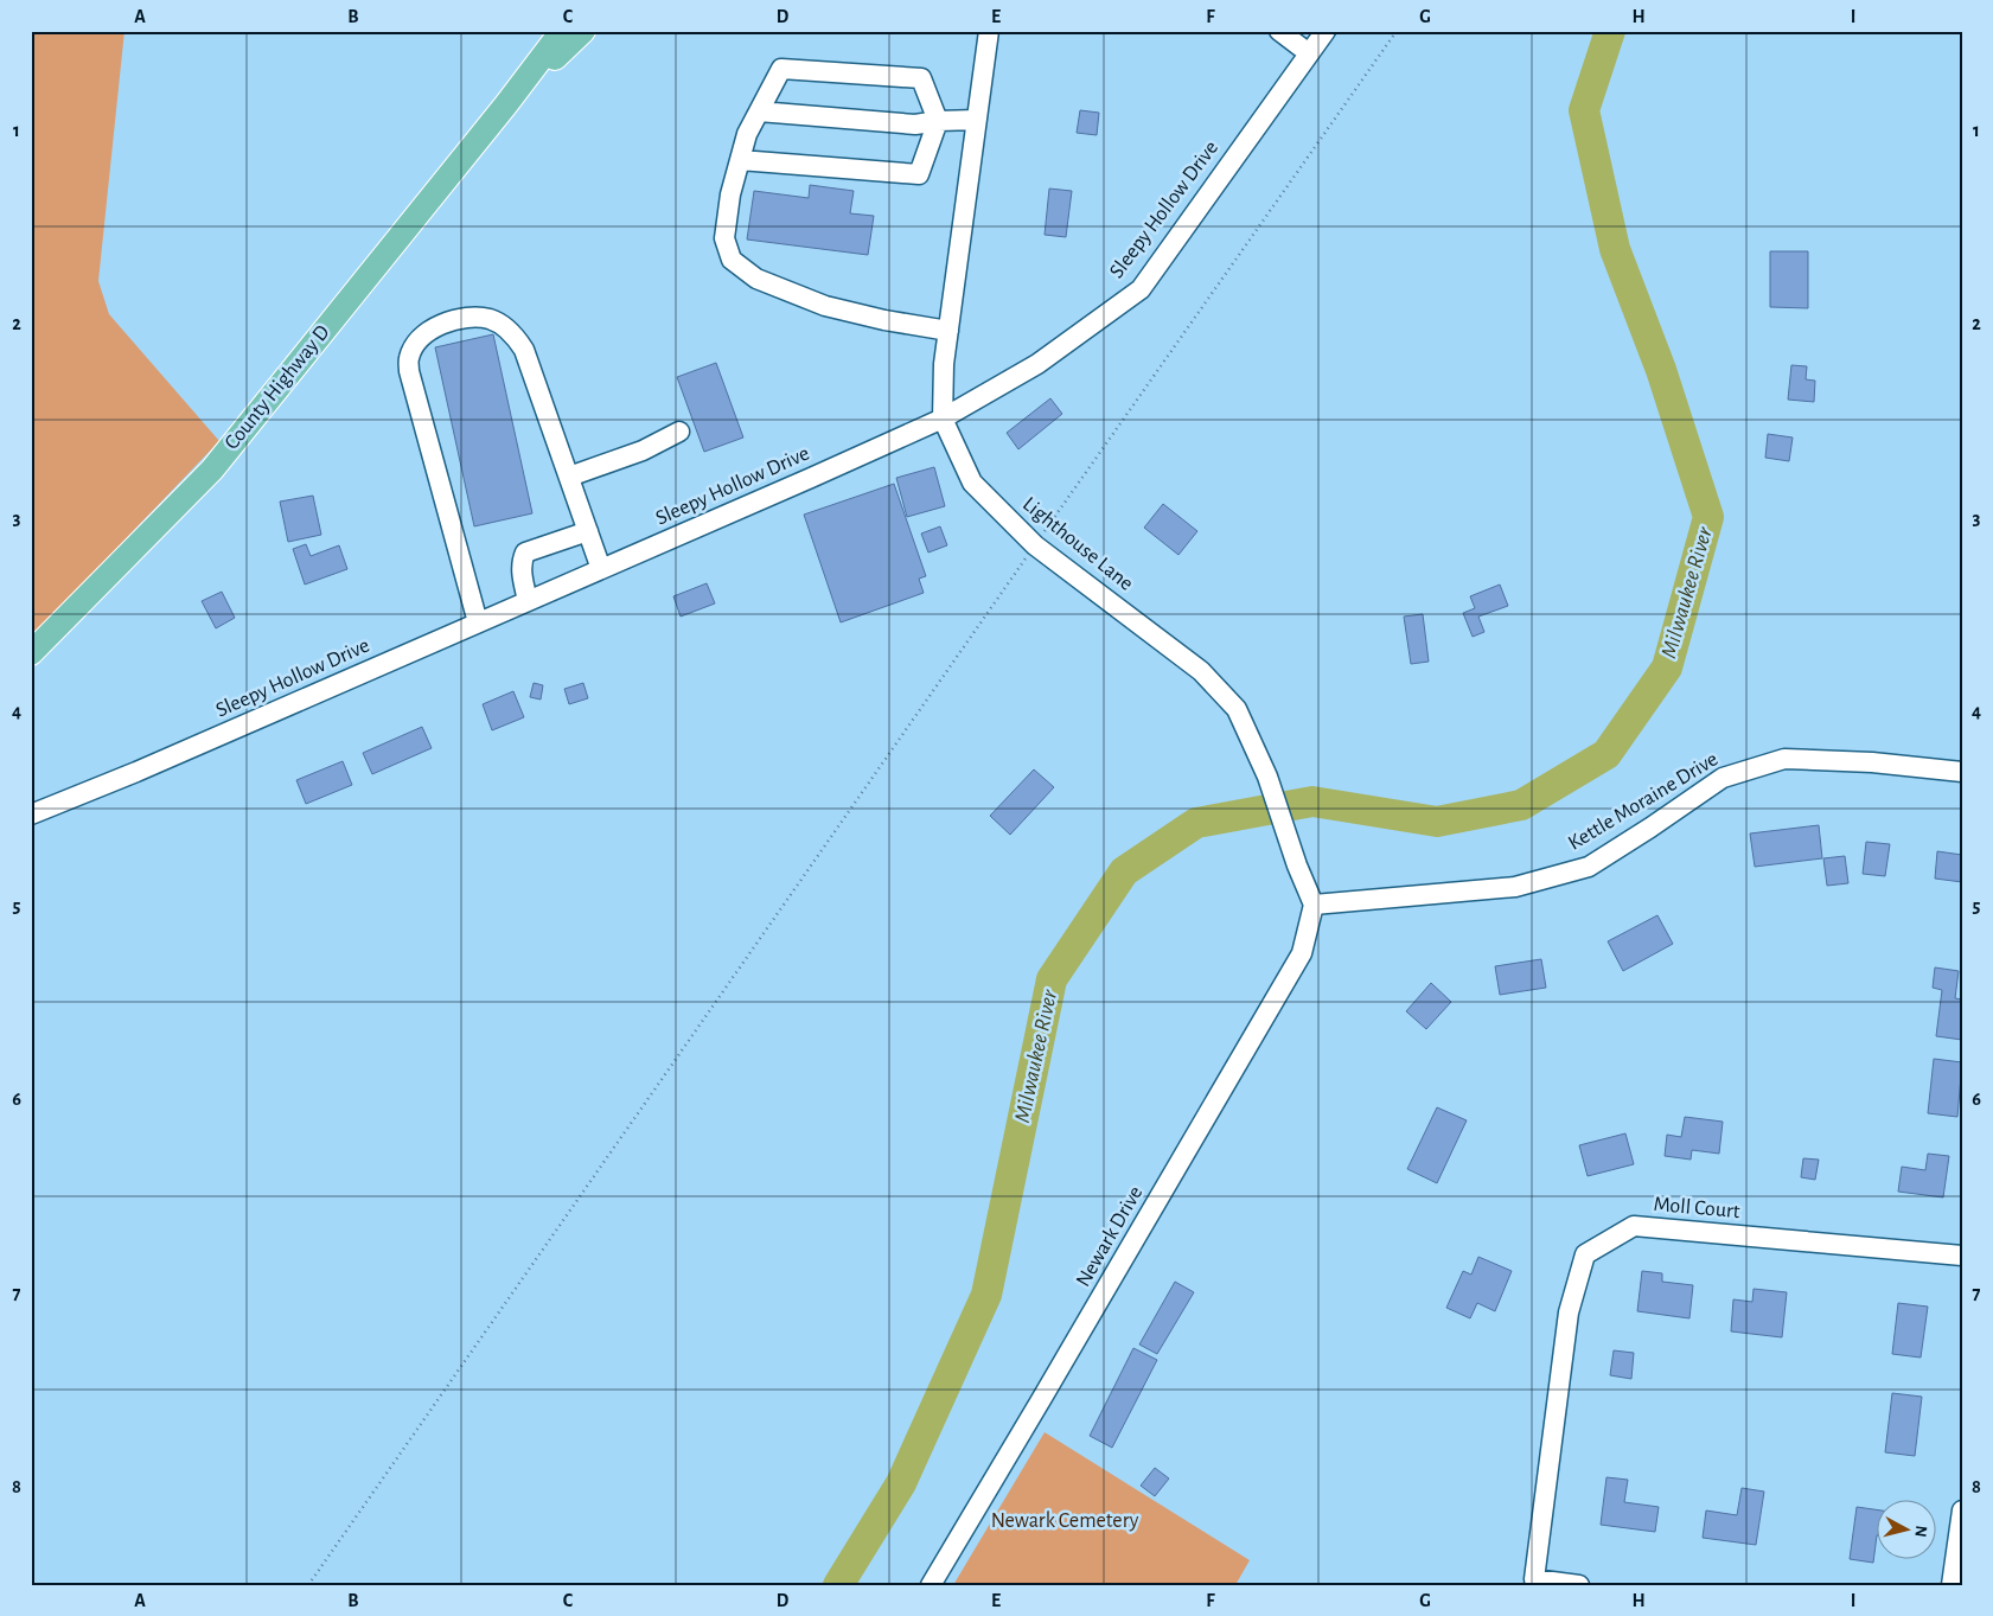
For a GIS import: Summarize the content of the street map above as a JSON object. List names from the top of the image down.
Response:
{
  "streets": {
    "main road": ["County Highway D"],
    "street": [
      "Sleepy Hollow Drive",
      "Lighthouse Lane",
      "Kettle Moraine Drive",
      "Moll Court",
      "Newark Drive"
    ]
  },
  "crossings": [
    ["Sleepy Hollow Drive", "Lighthouse Lane"],
    ["Lighthouse Lane", "Kettle Moraine Drive"],
    ["Lighthouse Lane", "Newark Drive"],
    ["Kettle Moraine Drive", "Newark Drive"]
  ],
  "water": ["Milwaukee River"],
  "parks": ["Newark Cemetery"],
  "north": "right",
  "grid": {
    "columns": [
      "A",
      "B",
      "C",
      "D",
      "E",
      "F",
      "G",
      "H",
      "I"
    ],
    "rows": [
      "1",
      "2",
      "3",
      "4",
      "5",
      "6",
      "7",
      "8"
    ]
  }
}
